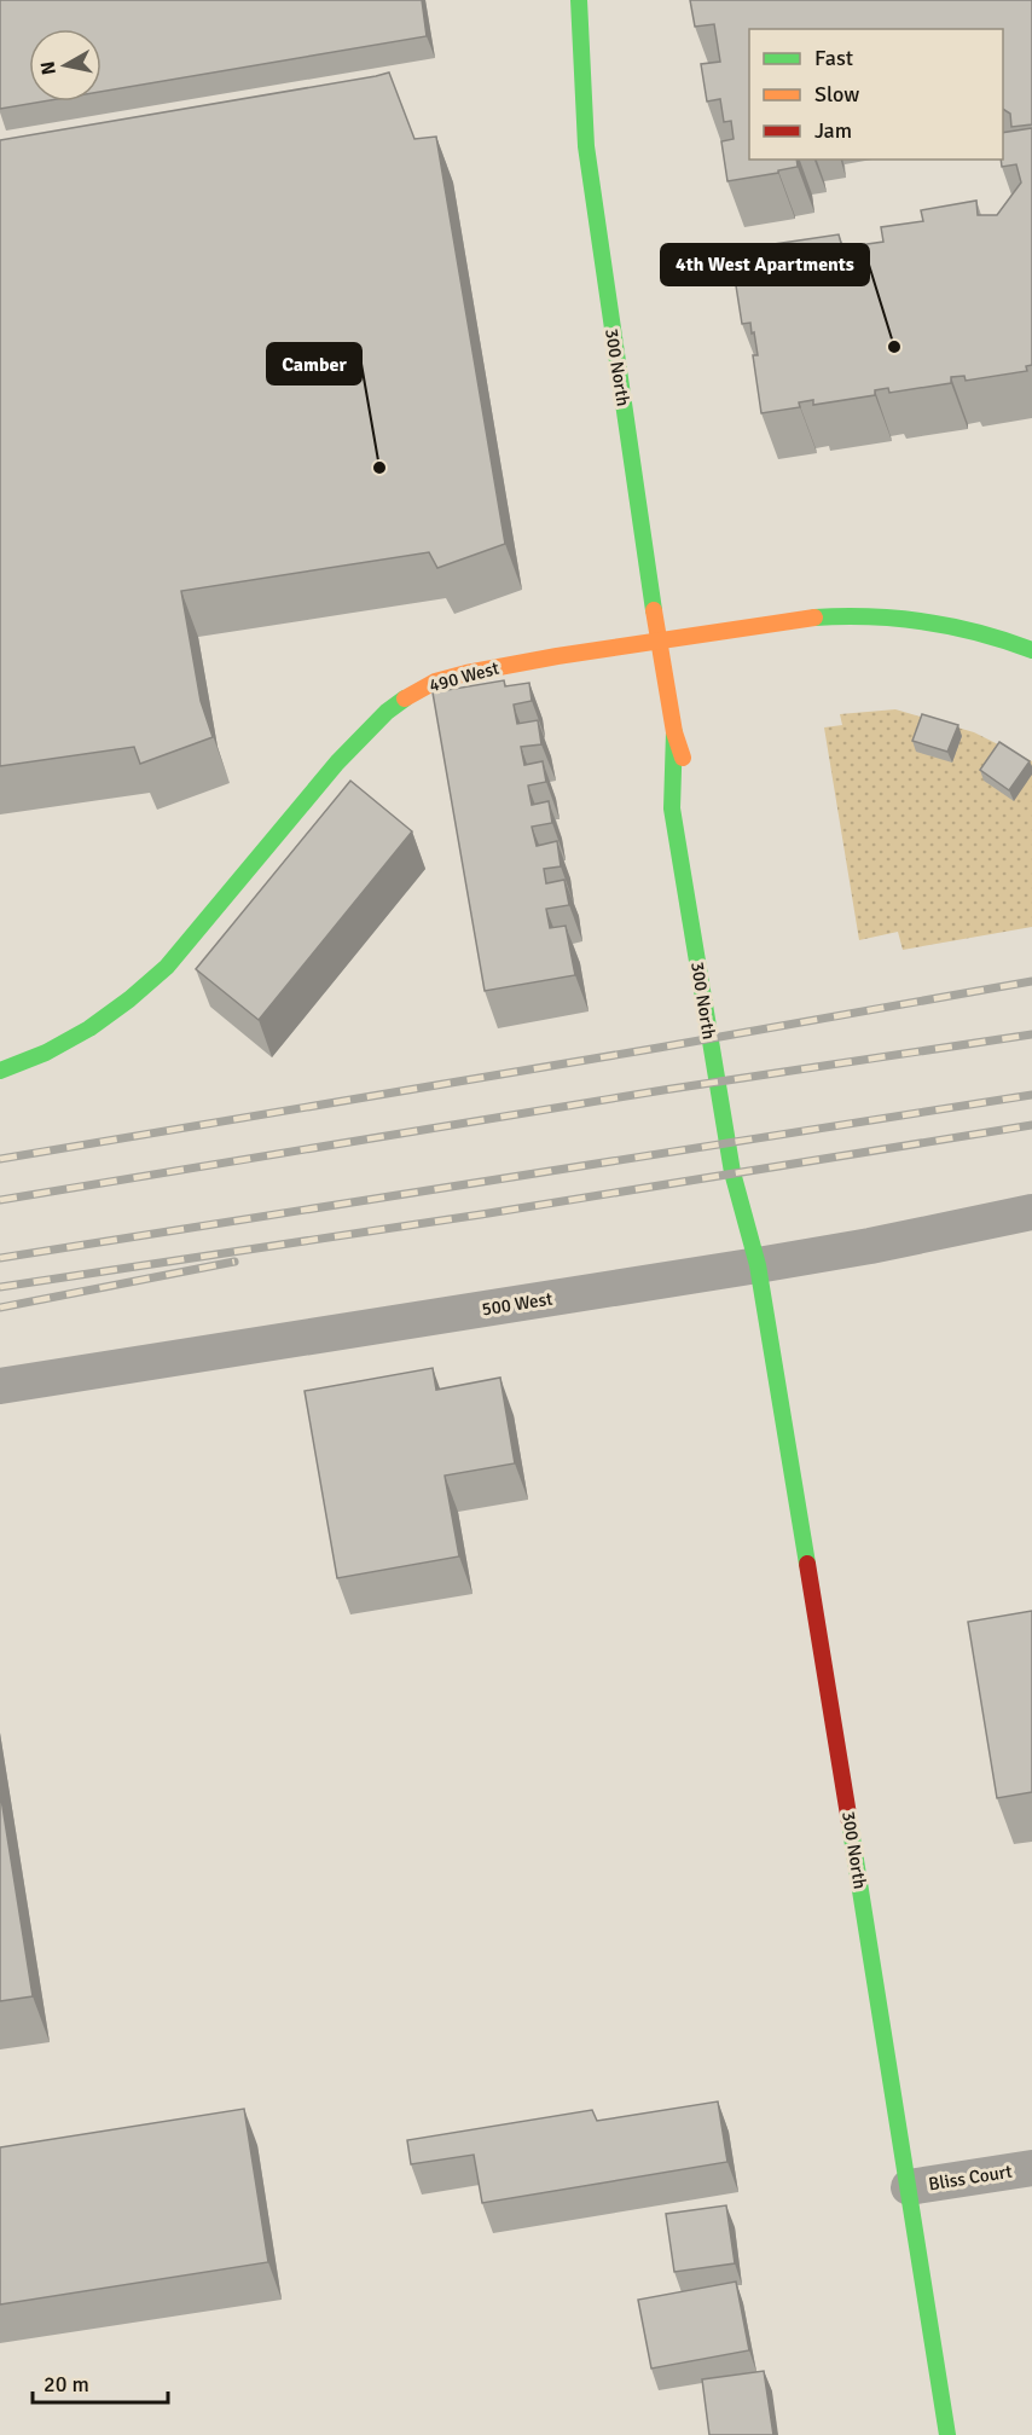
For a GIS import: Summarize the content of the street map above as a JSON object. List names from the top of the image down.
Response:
{
  "streets": {
    "street": [
      "300 North",
      "490 West",
      "500 West",
      "Bliss Court"
    ]
  },
  "crossings": [
    ["300 North", "490 West"],
    ["300 North", "500 West"],
    ["300 North", "Bliss Court"]
  ],
  "places": ["4th West Apartments", "Camber"],
  "legend": ["Fast", "Slow", "Jam"],
  "scale_bar": "20 m",
  "north": "left"
}
